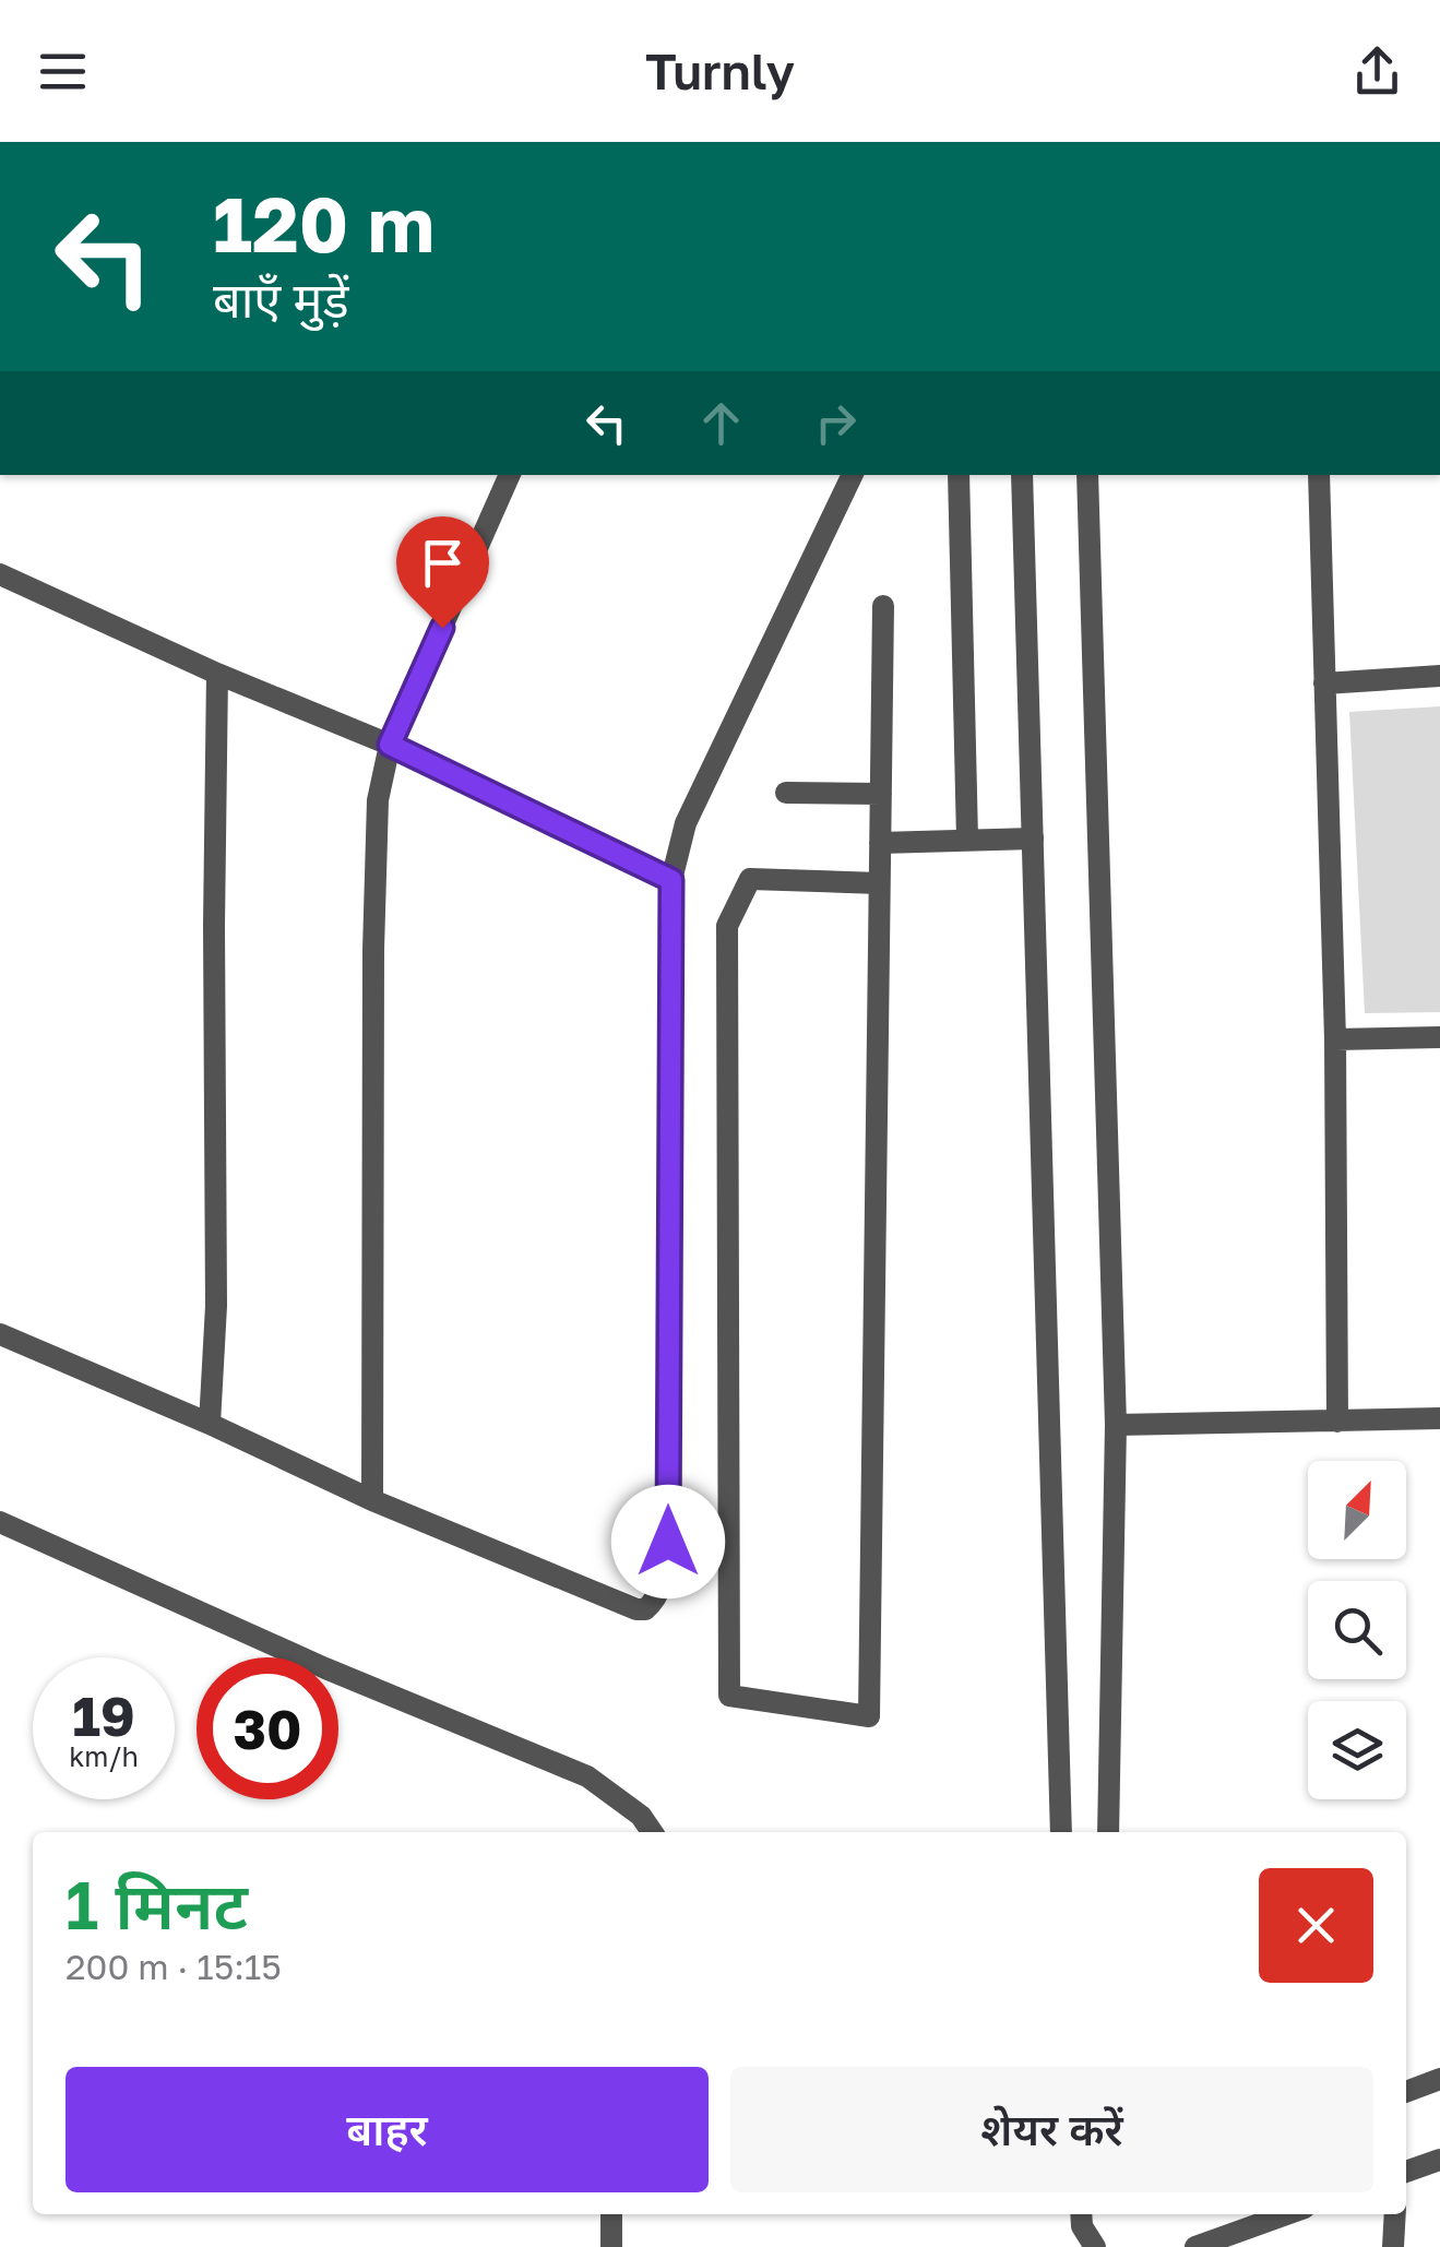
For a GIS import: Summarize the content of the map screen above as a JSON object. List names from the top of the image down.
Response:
{
  "north": "top right",
  "page": {
    "header": "Turnly",
    "turn": ["120 m", "बाएँ मुड़ें"],
    "speed": "19 km/h",
    "limit": "30",
    "heading": ["1 मिनट", "200 m · 15:15"],
    "buttons": ["बाहर", "शेयर करें"]
  }
}
